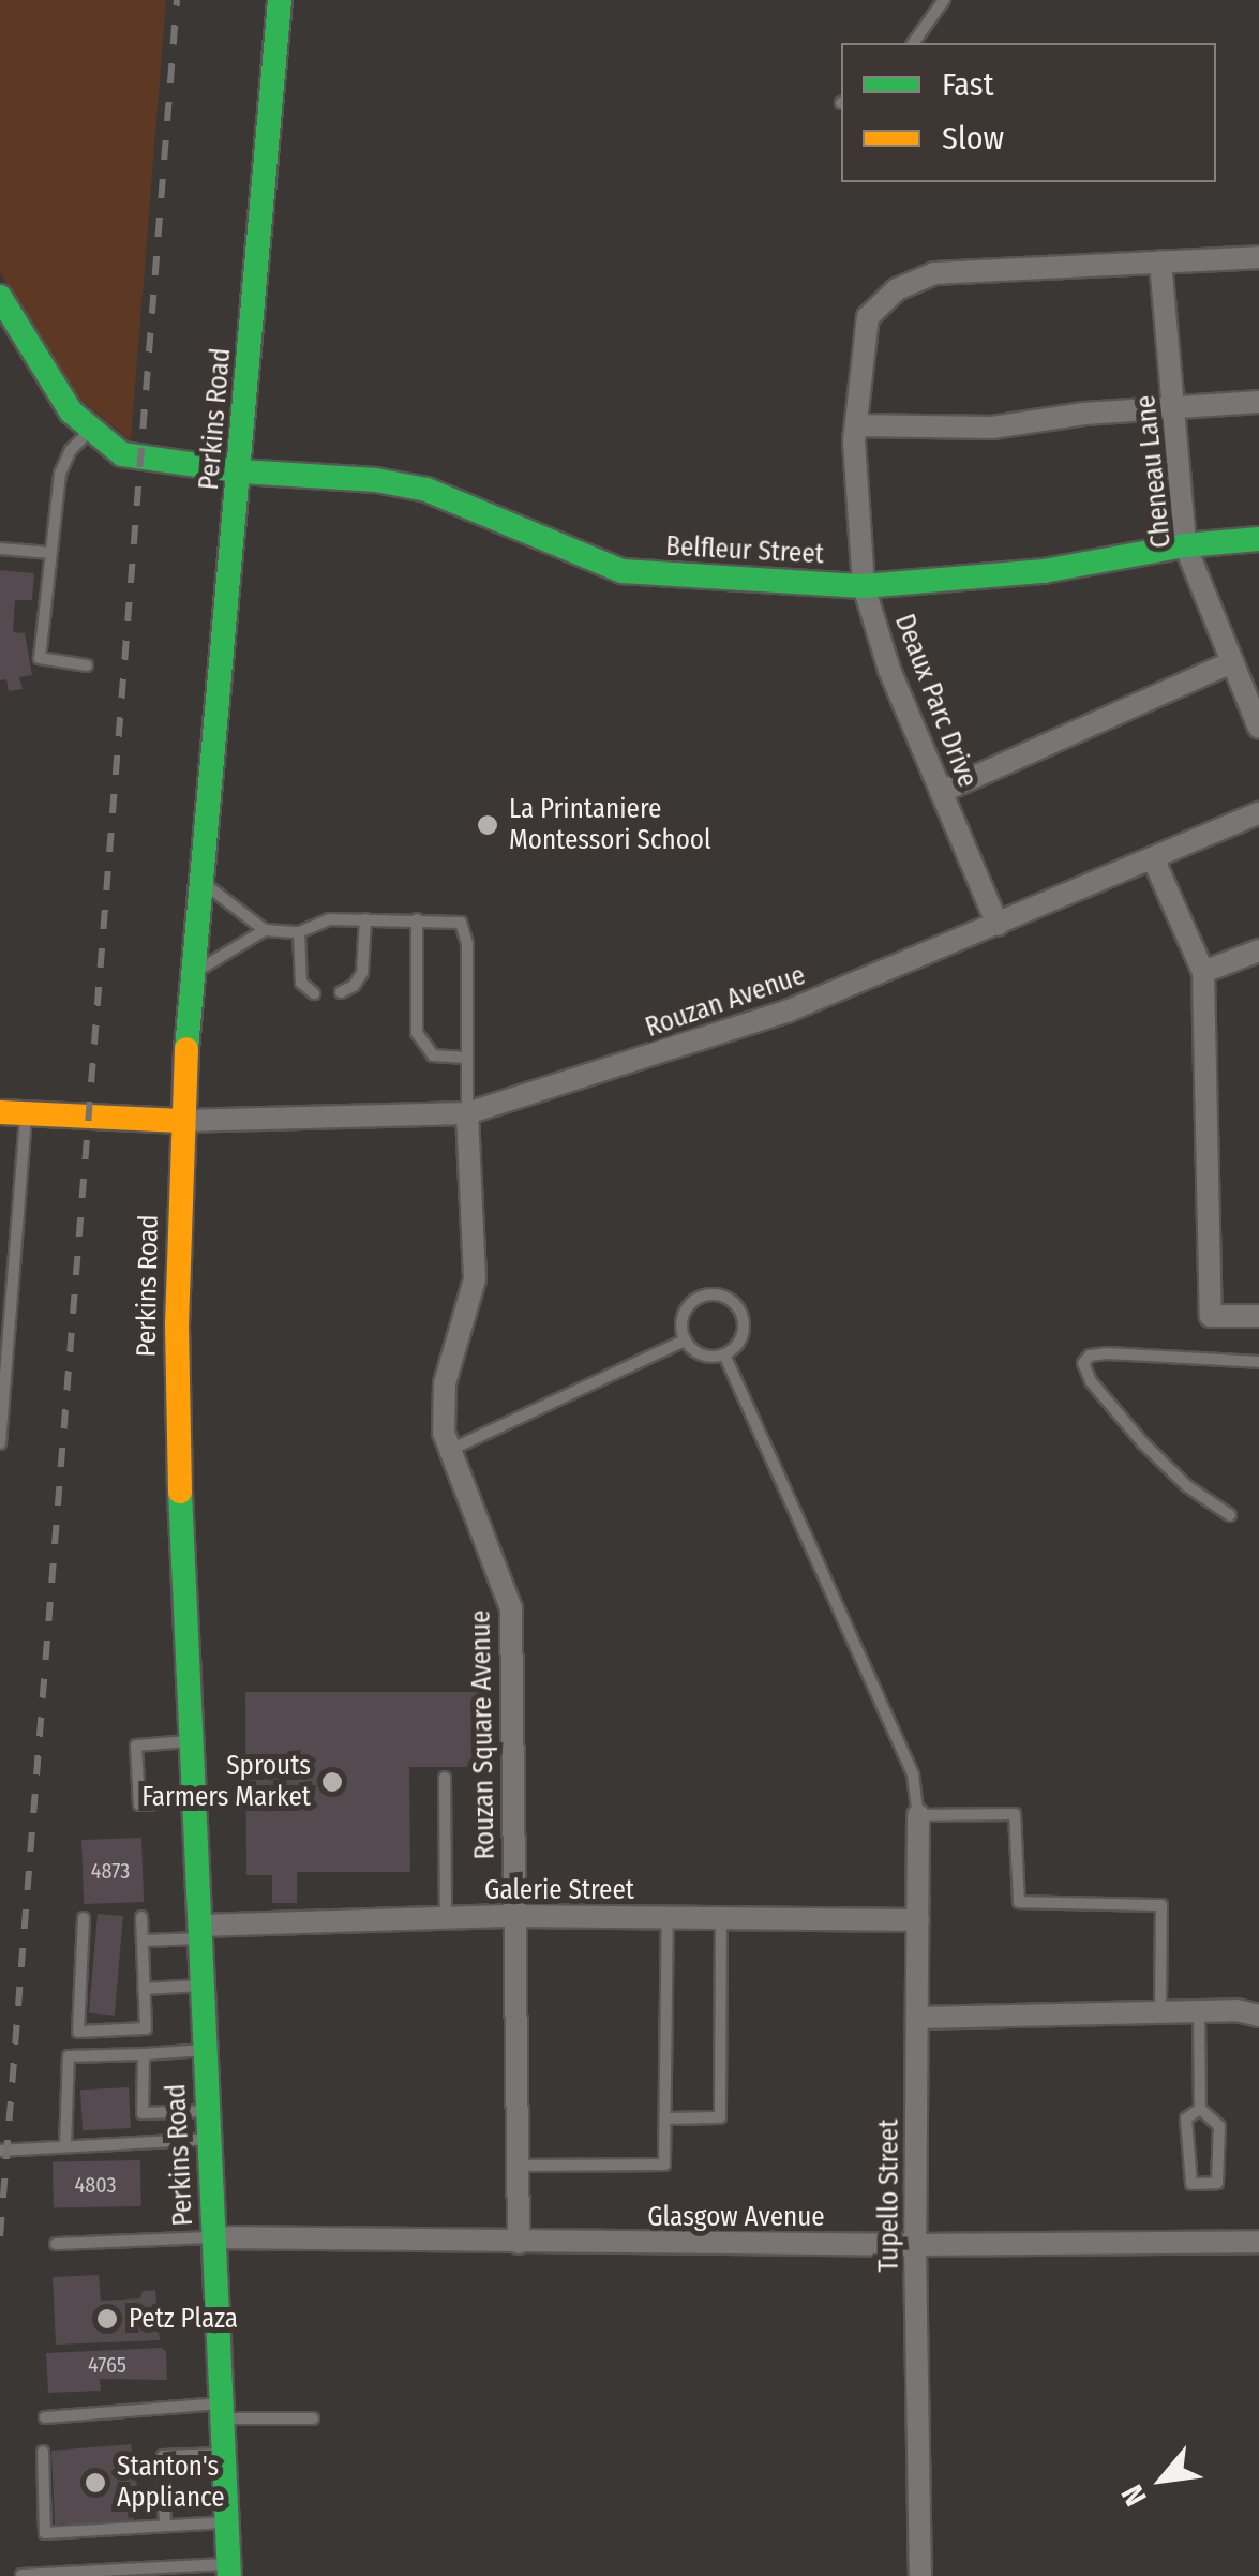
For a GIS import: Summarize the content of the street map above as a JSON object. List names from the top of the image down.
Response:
{
  "streets": {
    "main road": ["Perkins Road", "Belfleur Street"],
    "street": [
      "Cheneau Lane",
      "Deaux Parc Drive",
      "Rouzan Avenue",
      "Rouzan Square Avenue",
      "Galerie Street",
      "Tupello Street",
      "Glasgow Avenue"
    ]
  },
  "crossings": [
    ["Perkins Road", "Belfleur Street"],
    ["Perkins Road", "Rouzan Avenue"],
    ["Perkins Road", "Galerie Street"],
    ["Perkins Road", "Glasgow Avenue"],
    ["Cheneau Lane", "Belfleur Street"],
    ["Cheneau Lane", "Deaux Parc Drive"],
    ["Belfleur Street", "Deaux Parc Drive"],
    ["Deaux Parc Drive", "Rouzan Avenue"],
    ["Rouzan Avenue", "Rouzan Square Avenue"],
    ["Rouzan Square Avenue", "Galerie Street"],
    ["Rouzan Square Avenue", "Glasgow Avenue"],
    ["Galerie Street", "Tupello Street"],
    ["Tupello Street", "Glasgow Avenue"]
  ],
  "places": [
    "La Printaniere Montessori School",
    "Sprouts Farmers Market",
    "Petz Plaza",
    "Stanton's Appliance"
  ],
  "house_numbers": ["4873", "4803", "4765"],
  "legend": ["Fast", "Slow"],
  "north": "bottom left"
}
